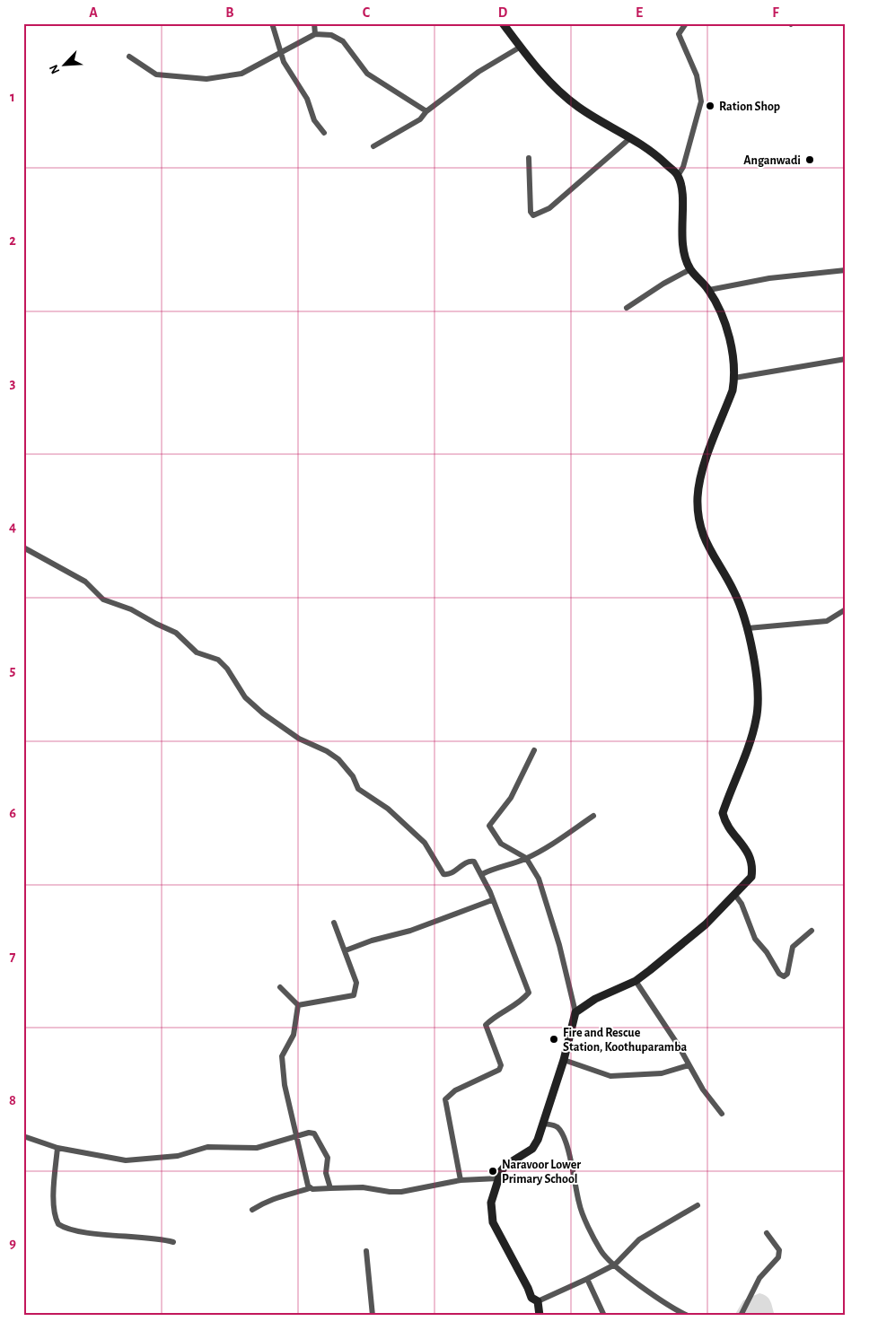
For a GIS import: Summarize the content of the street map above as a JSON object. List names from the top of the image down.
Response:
{
  "places": [
    "Ration Shop",
    "Anganwadi",
    "Fire and Rescue Station, Koothuparamba",
    "Naravoor Lower Primary School"
  ],
  "north": "bottom left",
  "grid": {
    "columns": [
      "A",
      "B",
      "C",
      "D",
      "E",
      "F"
    ],
    "rows": [
      "1",
      "2",
      "3",
      "4",
      "5",
      "6",
      "7",
      "8",
      "9"
    ]
  }
}
